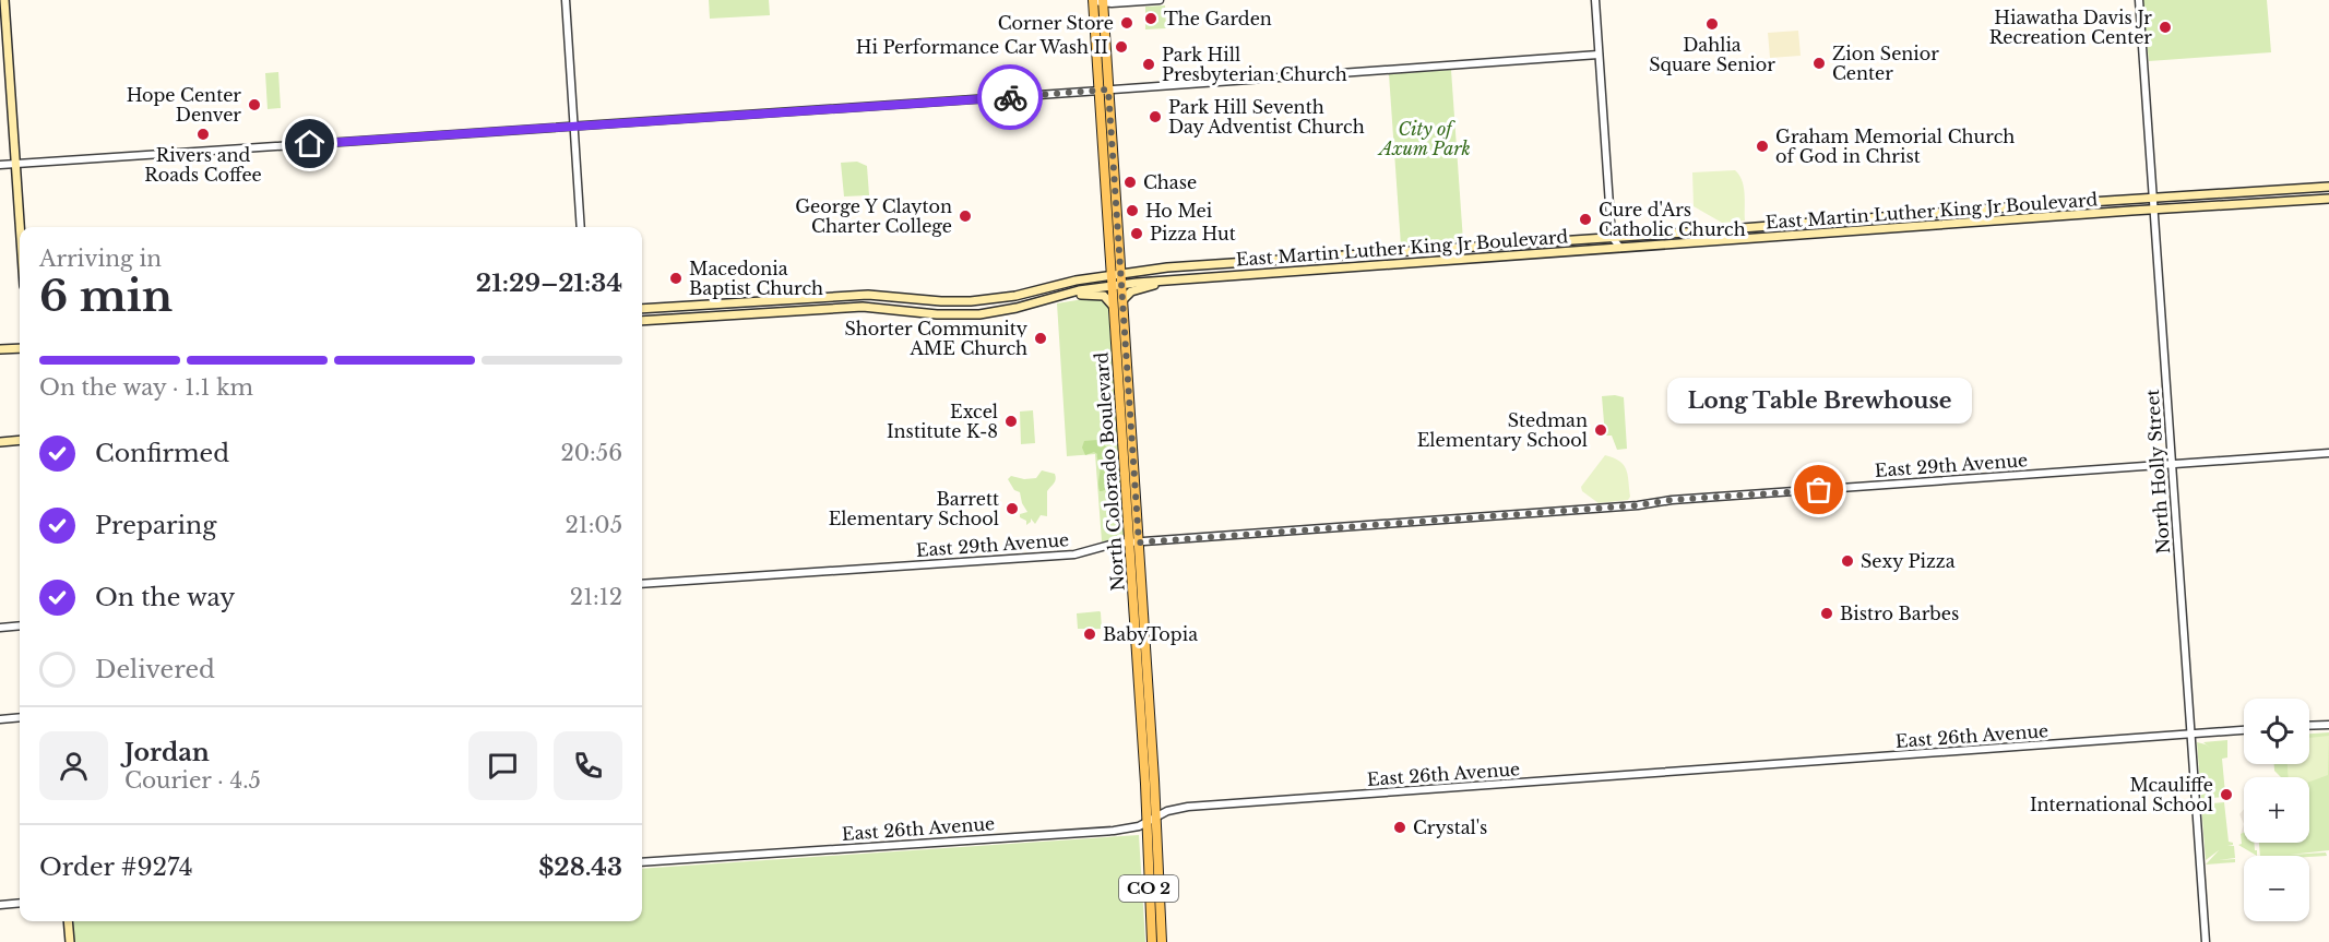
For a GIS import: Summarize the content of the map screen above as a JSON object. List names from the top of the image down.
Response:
{
  "streets": {
    "main road": ["East Martin Luther King Jr Boulevard", "North Colorado Boulevard", "CO 2"],
    "street": ["East 29th Avenue", "North Holly Street", "East 26th Avenue"]
  },
  "crossings": [
    ["East Martin Luther King Jr Boulevard", "North Colorado Boulevard"],
    ["East Martin Luther King Jr Boulevard", "North Holly Street"],
    ["East 29th Avenue", "North Colorado Boulevard"],
    ["East 29th Avenue", "North Holly Street"],
    ["North Colorado Boulevard", "East 26th Avenue"],
    ["North Holly Street", "East 26th Avenue"]
  ],
  "parks": ["City of Axum Park"],
  "places": [
    "The Garden",
    "Corner Store",
    "Dahlia Square Senior",
    "Hiawatha Davis Jr Recreation Center",
    "Hi Performance Car Wash II",
    "Zion Senior Center",
    "Park Hill Presbyterian Church",
    "Hope Center Denver",
    "Park Hill Seventh Day Adventist Church",
    "Rivers and Roads Coffee",
    "Graham Memorial Church of God in Christ",
    "Chase",
    "Ho Mei",
    "George Y Clayton Charter College",
    "Cure d'Ars Catholic Church",
    "Pizza Hut",
    "Macedonia Baptist Church",
    "Shorter Community AME Church",
    "Excel Institute K-8",
    "Stedman Elementary School",
    "Long Table Brewhouse",
    "Barrett Elementary School",
    "Sexy Pizza",
    "Bistro Barbes",
    "BabyTopia",
    "Mcauliffe International School",
    "Crystal's"
  ],
  "page": {
    "heading": ["6 min", "Arriving in", "21:29–21:34"],
    "panel": [
      "Jordan",
      "Courier · 4.5",
      "Order #9274",
      "$28.43"
    ],
    "bar": "On the way · 1.1 km",
    "bubble": "Long Table Brewhouse",
    "list": [
      ["Confirmed", "20:56"],
      ["Preparing", "21:05"],
      ["On the way", "21:12"],
      "Delivered"
    ],
    "map_buttons": ["+", "−"]
  }
}
